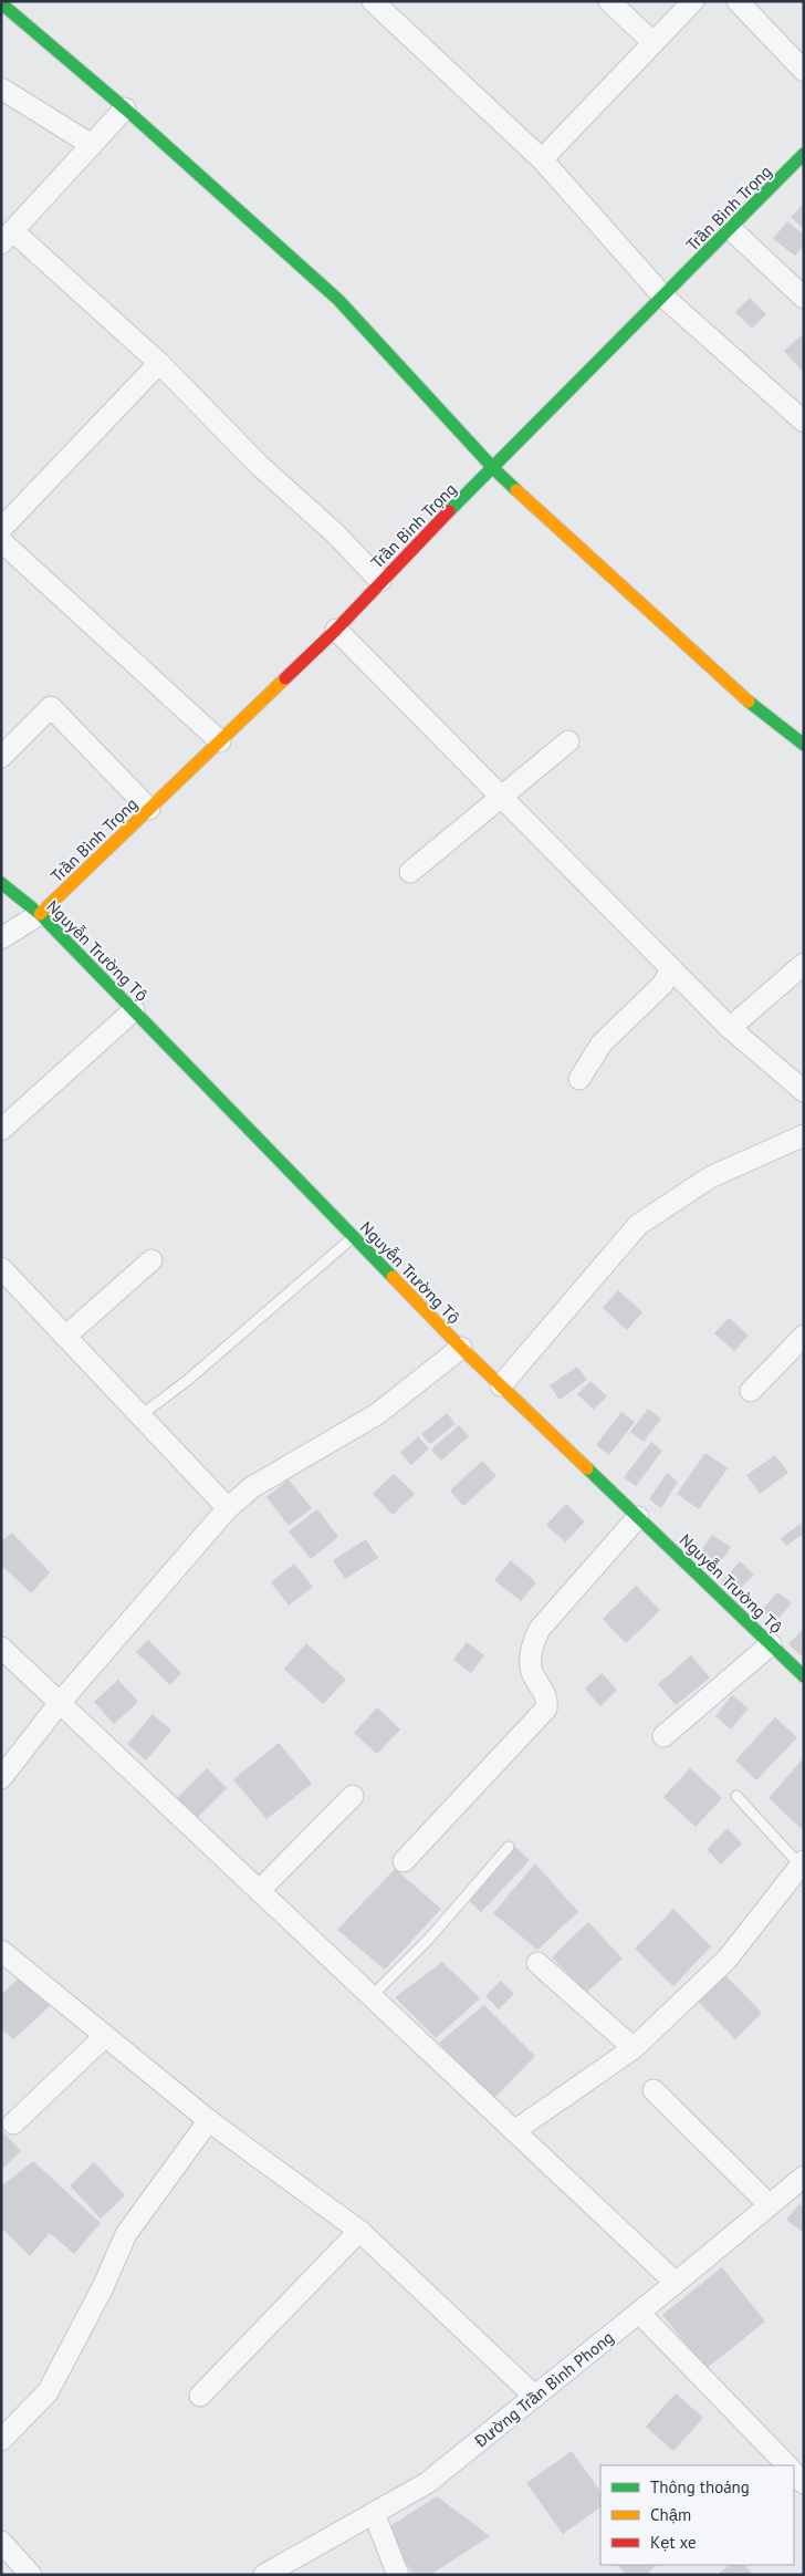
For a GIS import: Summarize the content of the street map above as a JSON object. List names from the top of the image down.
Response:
{
  "streets": {
    "street": ["Trần Bình Trọng", "Nguyễn Trường Tộ", "Đường Trần Bình Phong"]
  },
  "crossings": [
    ["Trần Bình Trọng", "Nguyễn Trường Tộ"]
  ],
  "legend": ["Thông thoáng", "Chậm", "Kẹt xe"]
}
